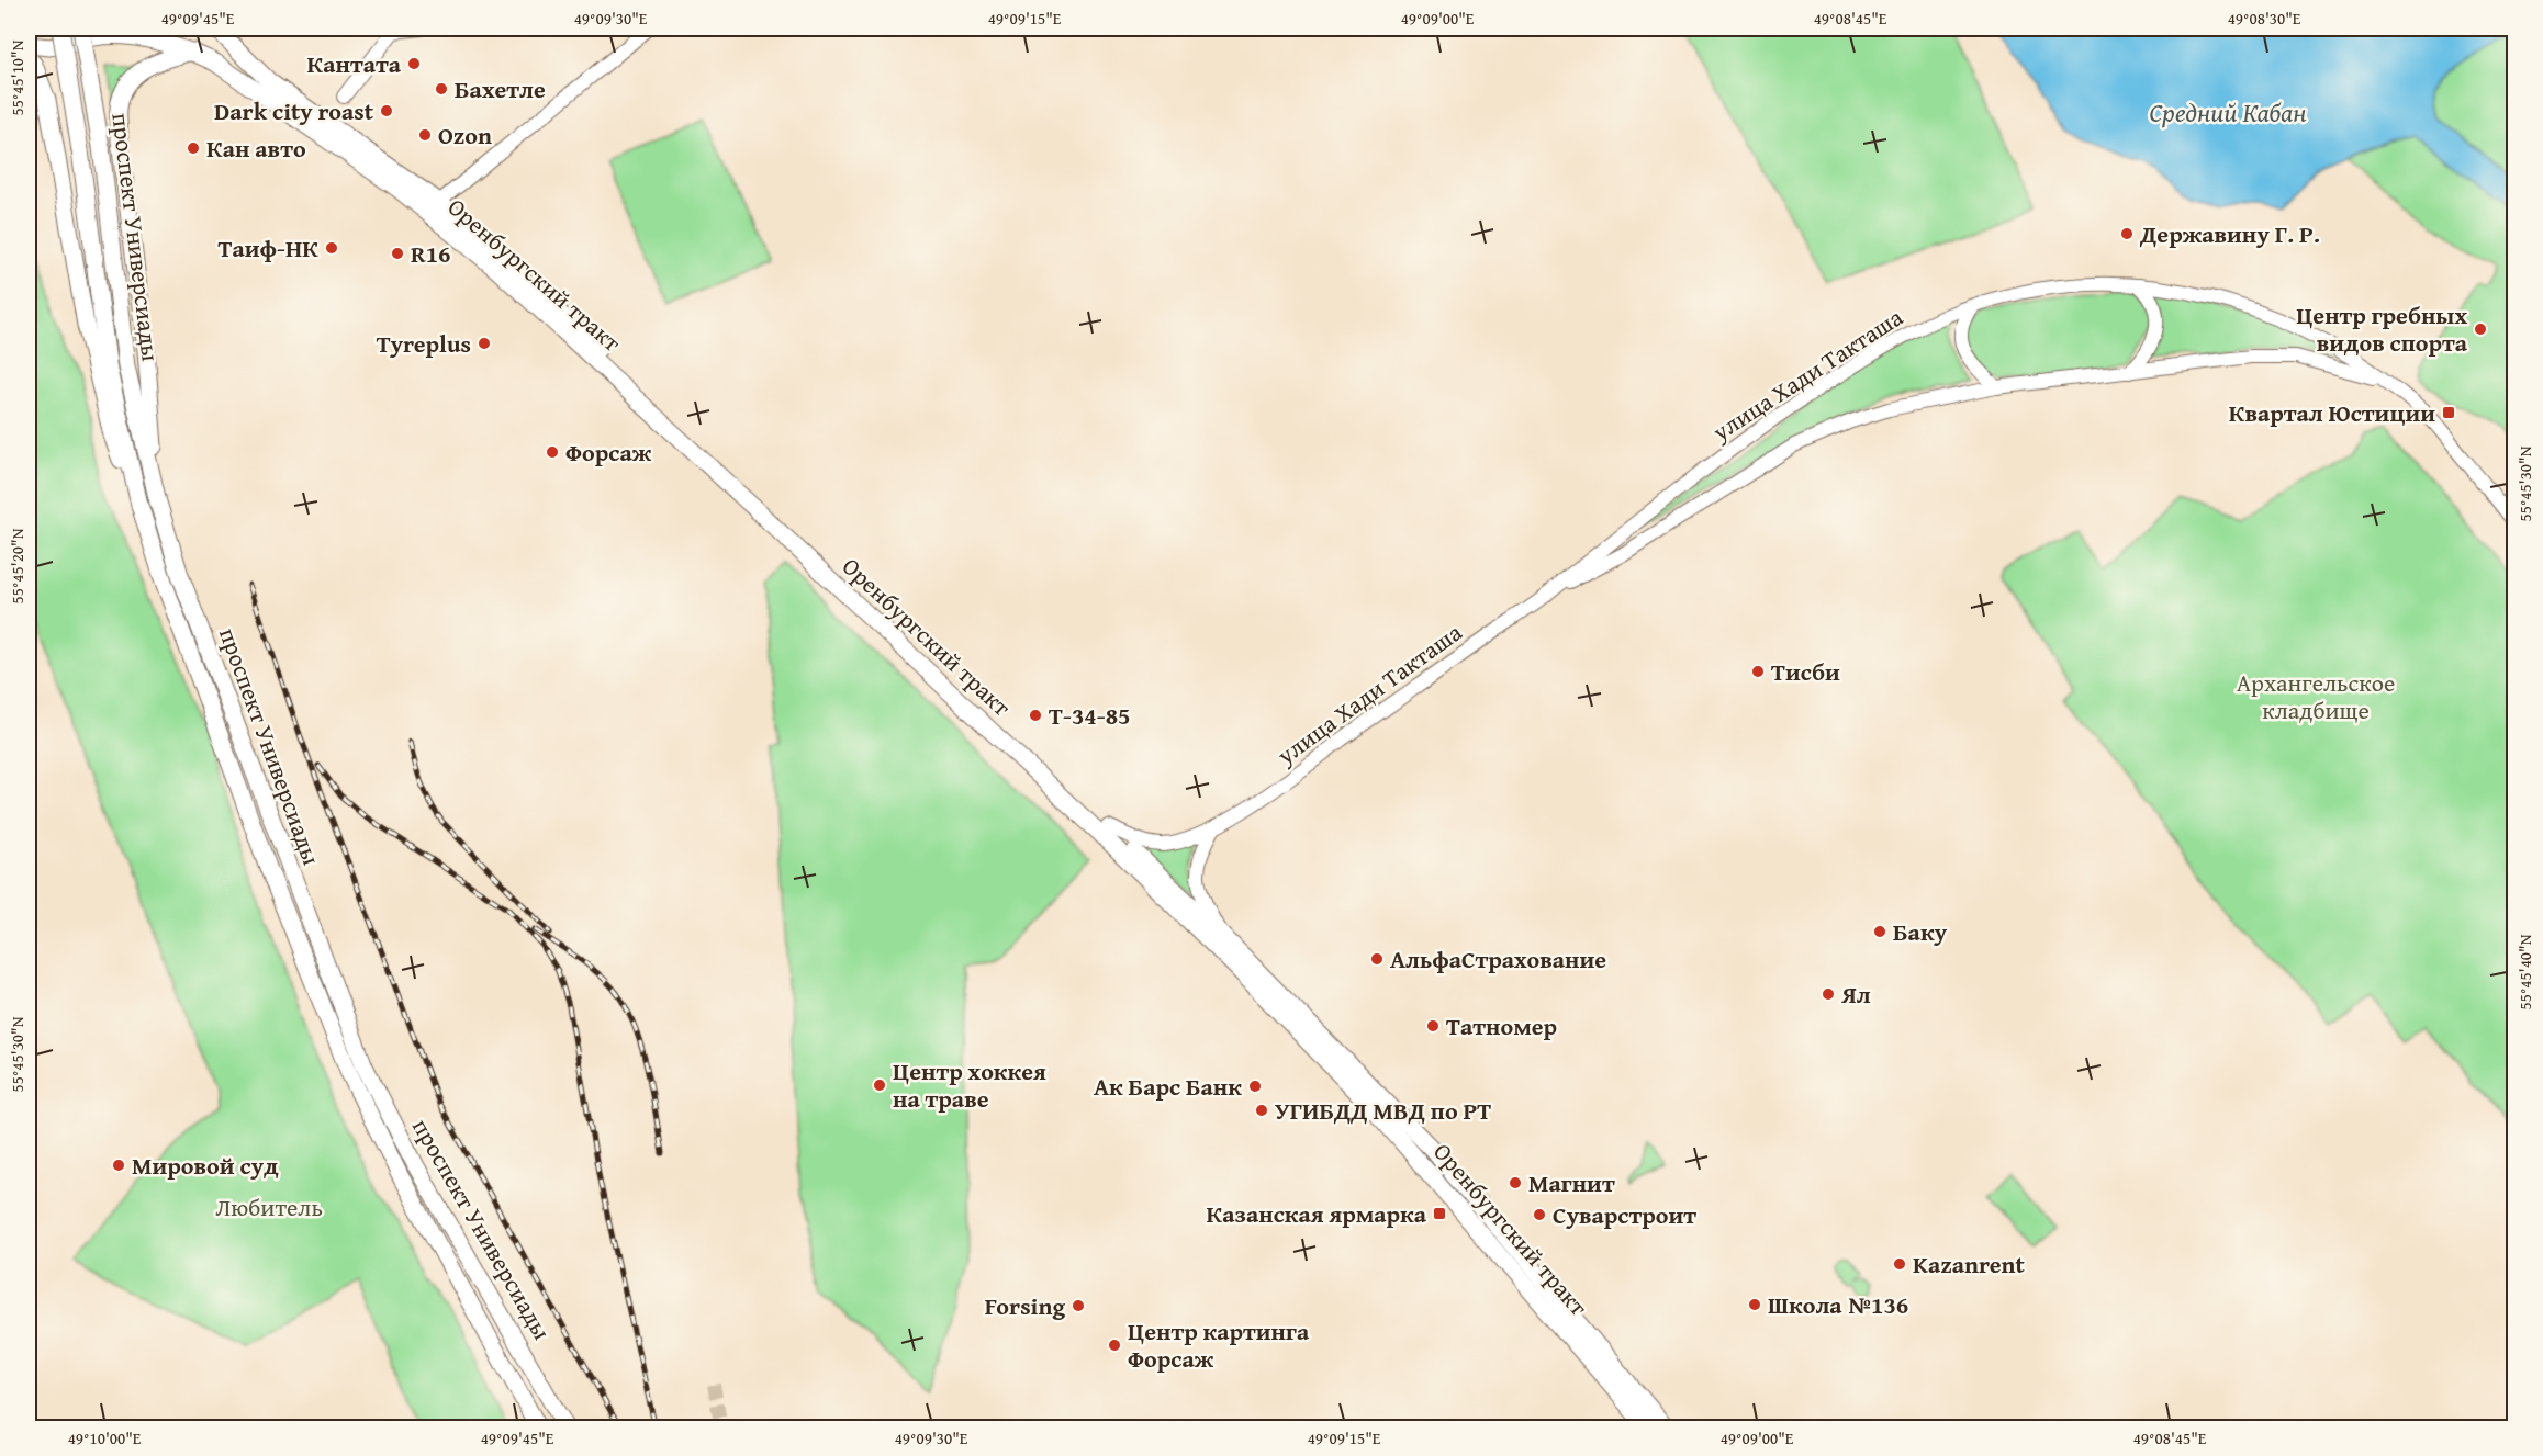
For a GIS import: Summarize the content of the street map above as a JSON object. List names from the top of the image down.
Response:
{
  "streets": {
    "main road": ["проспект Универсиады", "Оренбургский тракт"],
    "street": ["улица Хади Такташа"]
  },
  "crossings": [
    ["Оренбургский тракт", "улица Хади Такташа"]
  ],
  "water": ["Средний Кабан"],
  "parks": ["Архангельское кладбище", "Любитель"],
  "places": {
    "other": [
      "Кантата",
      "Бахетле",
      "Dark city roast",
      "Ozon",
      "Кан авто",
      "Державину Г. Р.",
      "Таиф-НК",
      "R16",
      "Центр гребных видов спорта",
      "Tyreplus",
      "Форсаж",
      "Тисби",
      "T-34-85",
      "Баку",
      "АльфаСтрахование",
      "Ял",
      "Татномер",
      "Центр хоккея на траве",
      "Ак Барс Банк",
      "УГИБДД МВД по РТ",
      "Мировой суд",
      "Магнит",
      "Суварстроит",
      "Kazanrent",
      "Школа №136",
      "Forsing",
      "Центр картинга Форсаж"
    ],
    "transit": ["Квартал Юстиции", "Казанская ярмарка"]
  },
  "coordinates": [
    "49°09'45\"E",
    "49°09'30\"E",
    "49°09'15\"E",
    "49°09'00\"E",
    "49°08'45\"E",
    "49°08'30\"E",
    "55°45'10\"N",
    "55°45'30\"N",
    "55°45'20\"N",
    "55°45'40\"N",
    "49°10'00\"E"
  ]
}
